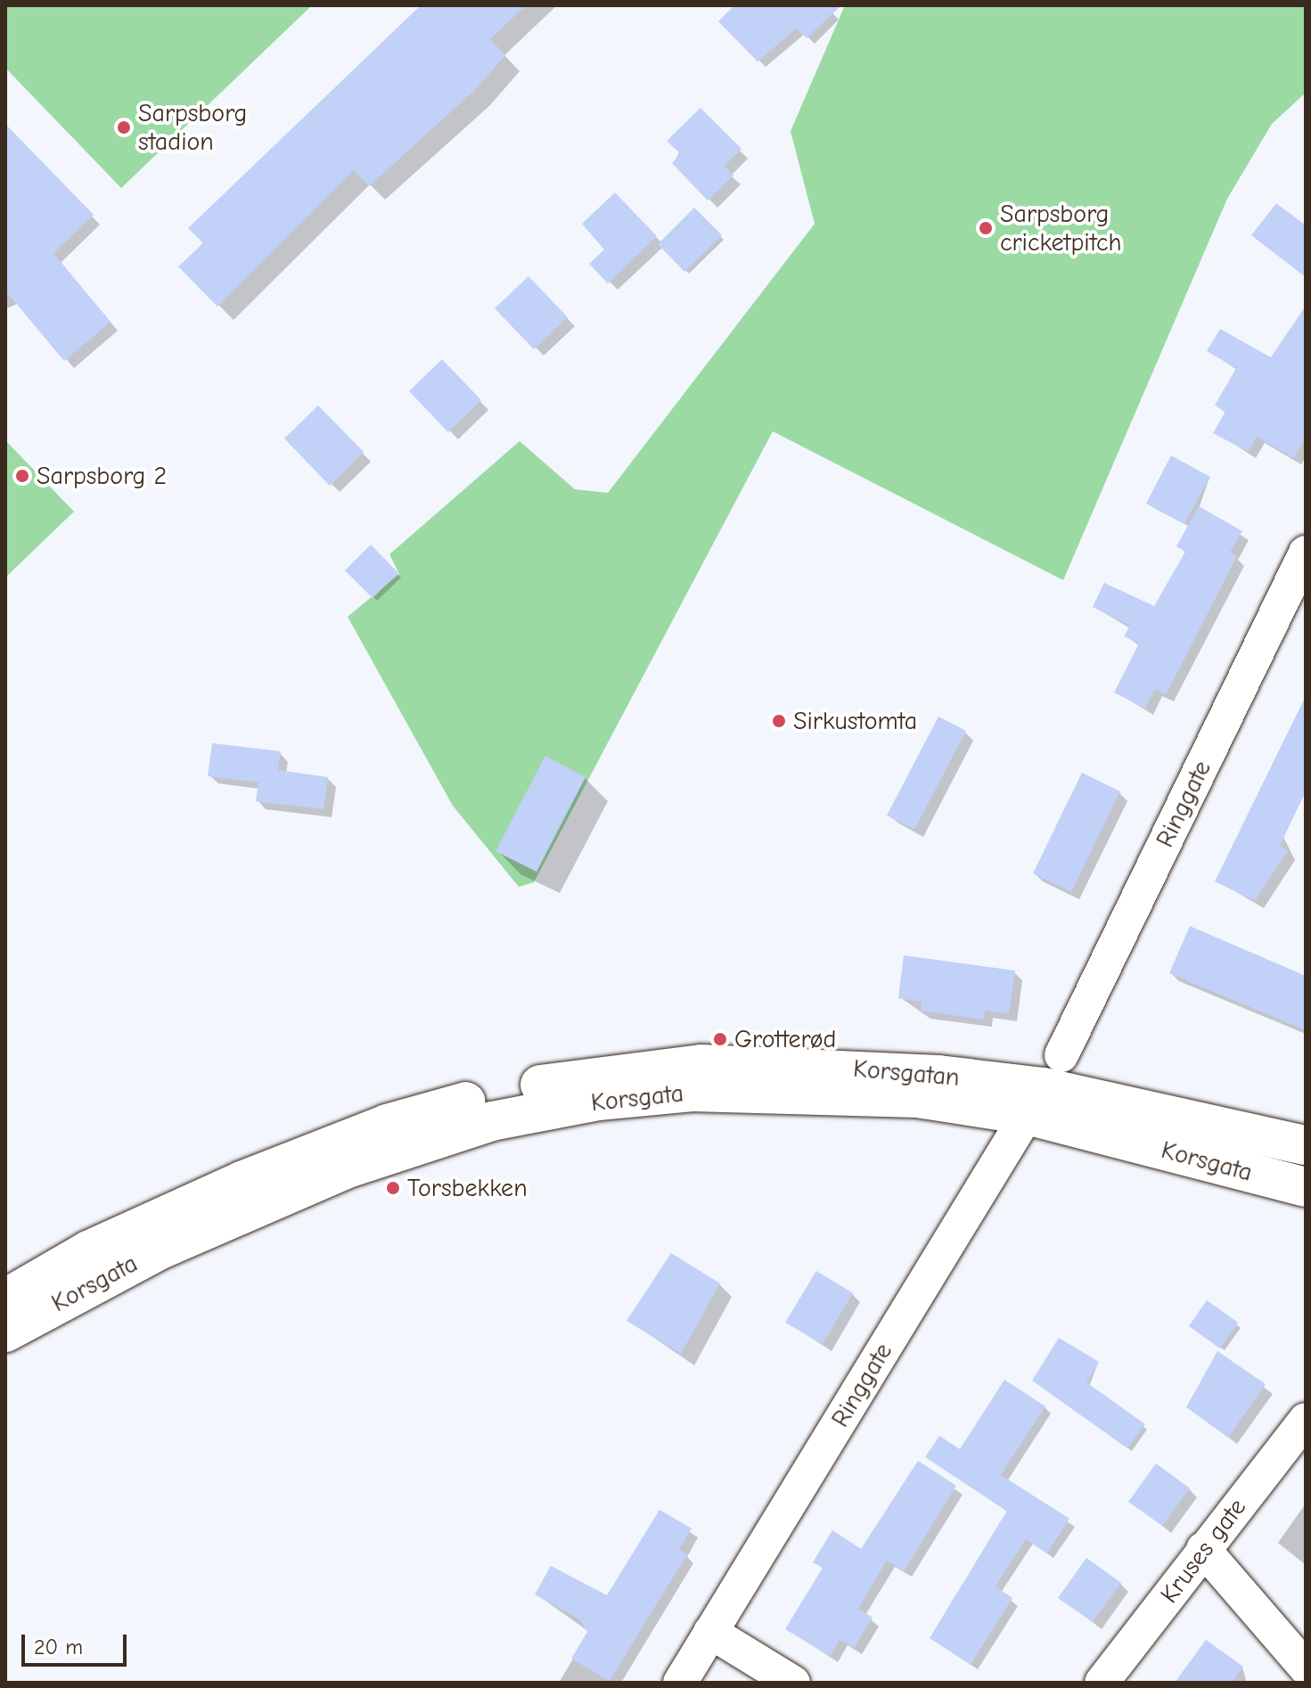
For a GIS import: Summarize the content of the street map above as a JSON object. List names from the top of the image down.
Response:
{
  "streets": {
    "street": [
      "Ringgate",
      "Korsgatan",
      "Korsgata",
      "Kruses gate"
    ]
  },
  "crossings": [
    ["Ringgate", "Korsgatan"],
    ["Ringgate", "Korsgata"],
    ["Korsgatan", "Korsgata"]
  ],
  "places": [
    "Sarpsborg stadion",
    "Sarpsborg cricketpitch",
    "Sarpsborg 2",
    "Sirkustomta",
    "Grotterød",
    "Torsbekken"
  ],
  "scale_bar": "20 m"
}
